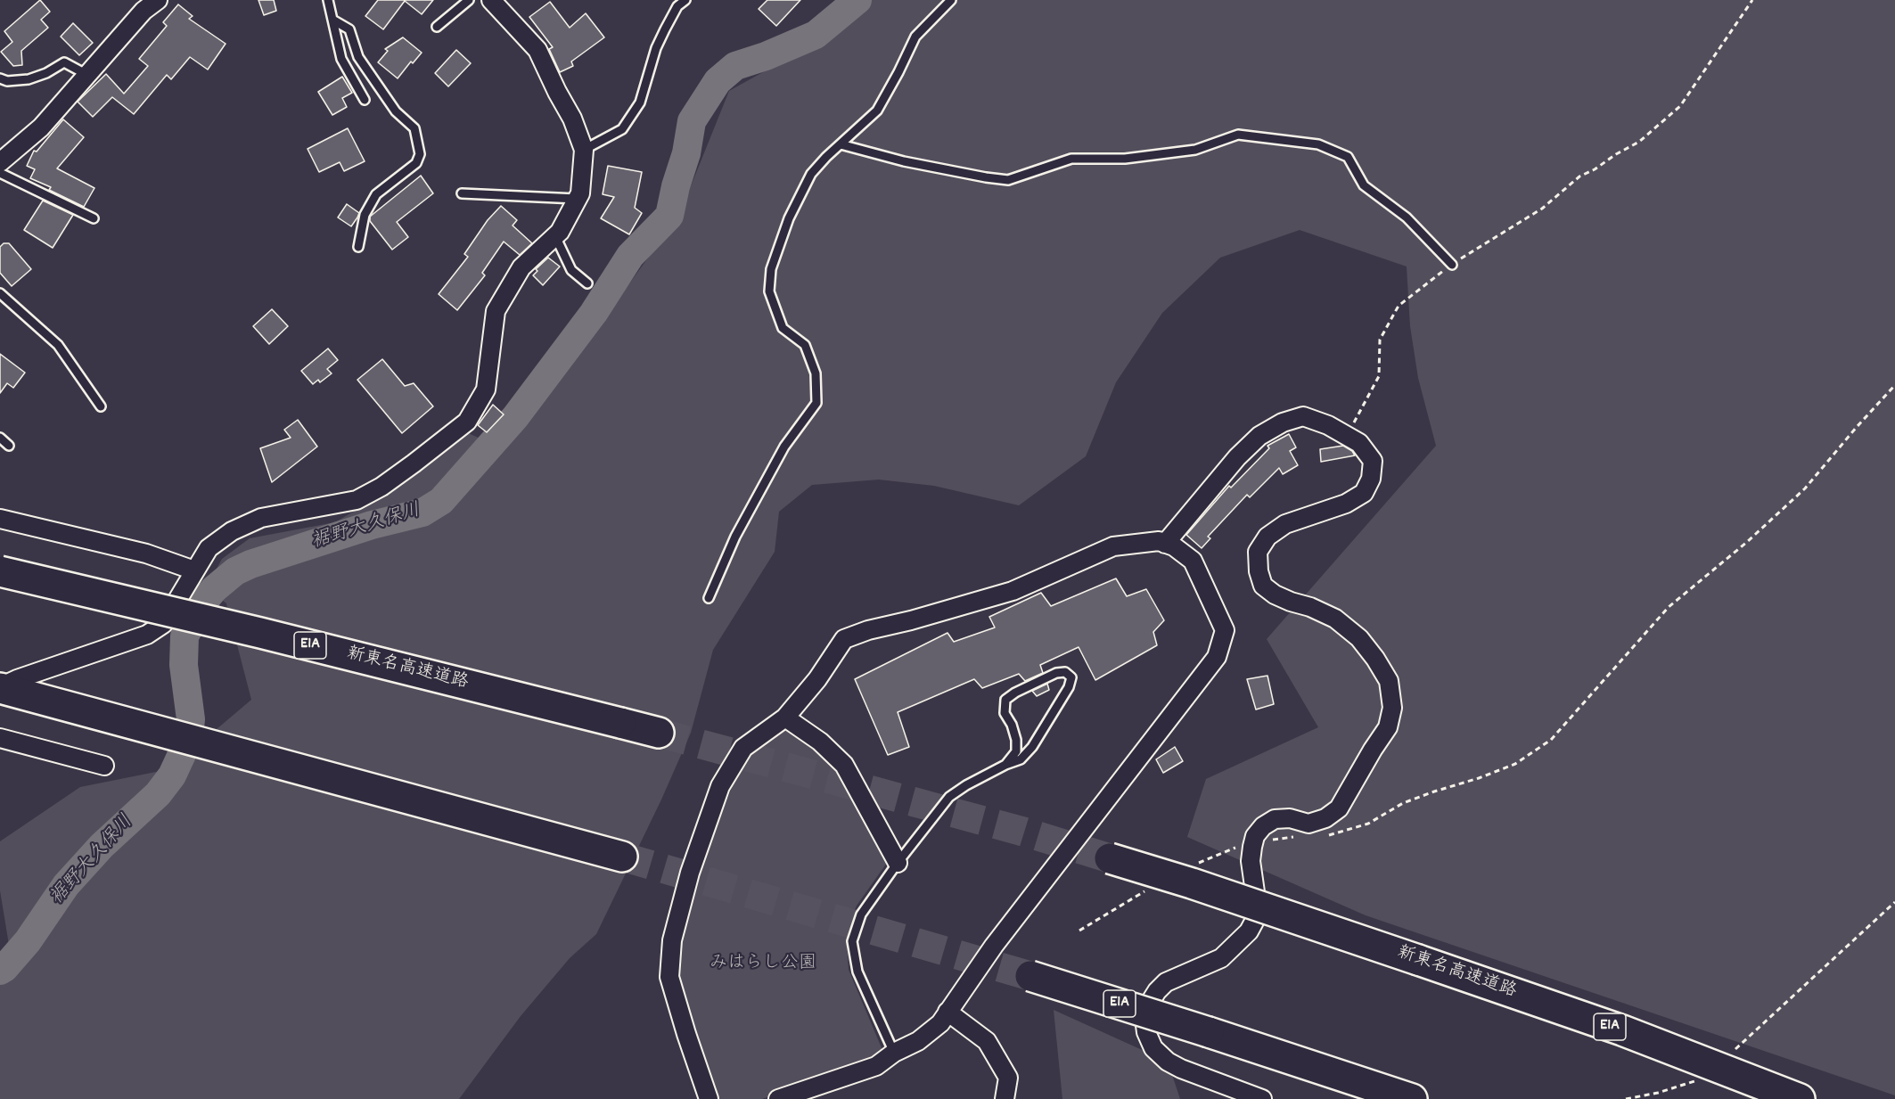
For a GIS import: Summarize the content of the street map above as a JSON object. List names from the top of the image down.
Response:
{
  "streets": {
    "highway": ["E1A", "新東名高速道路"]
  },
  "water": ["裾野大久保川"],
  "parks": ["みはらし公園"]
}
